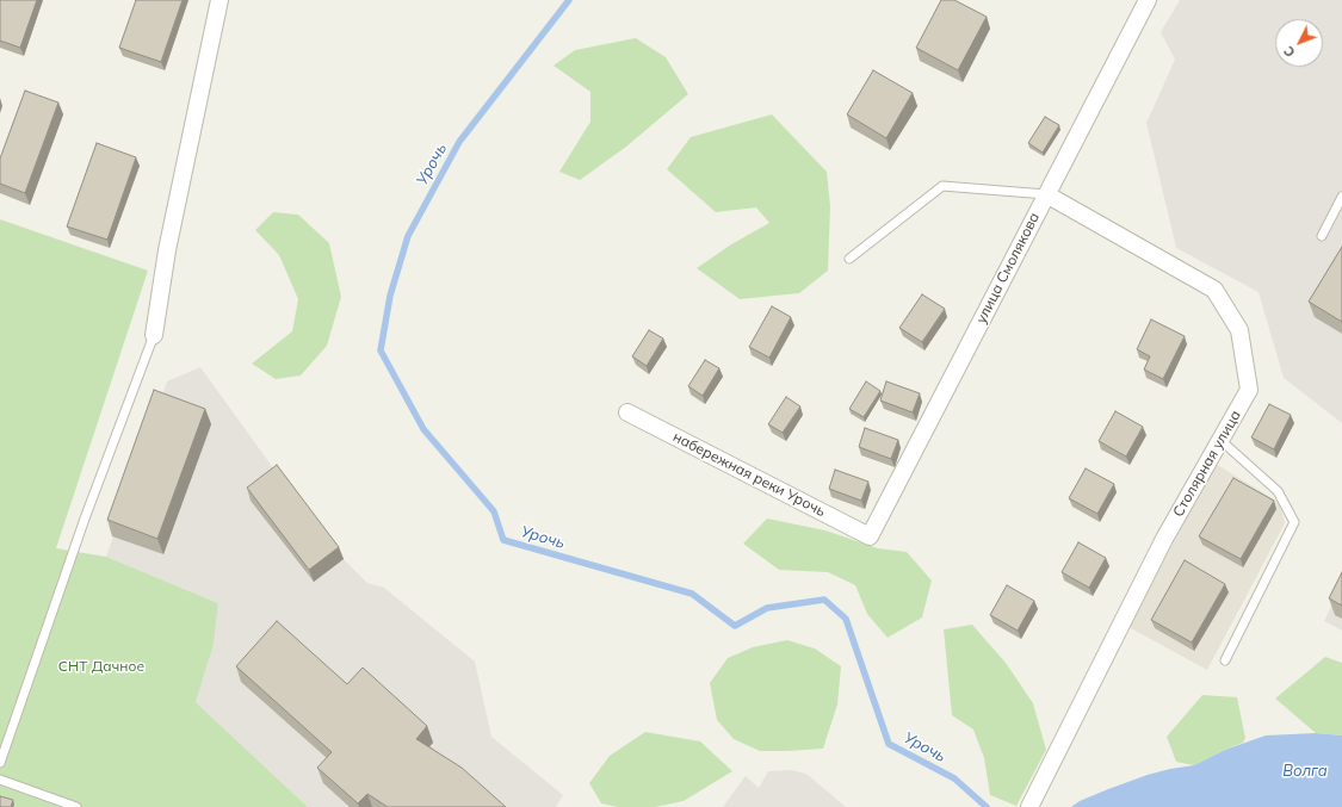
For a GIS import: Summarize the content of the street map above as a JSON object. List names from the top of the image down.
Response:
{
  "streets": {
    "street": ["улица Смолякова", "Столярная улица", "набережная реки Урочь"]
  },
  "crossings": [
    ["улица Смолякова", "Столярная улица"],
    ["улица Смолякова", "набережная реки Урочь"]
  ],
  "water": ["Урочь", "Волга"],
  "parks": ["СНТ Дачное"],
  "north": "bottom left"
}
